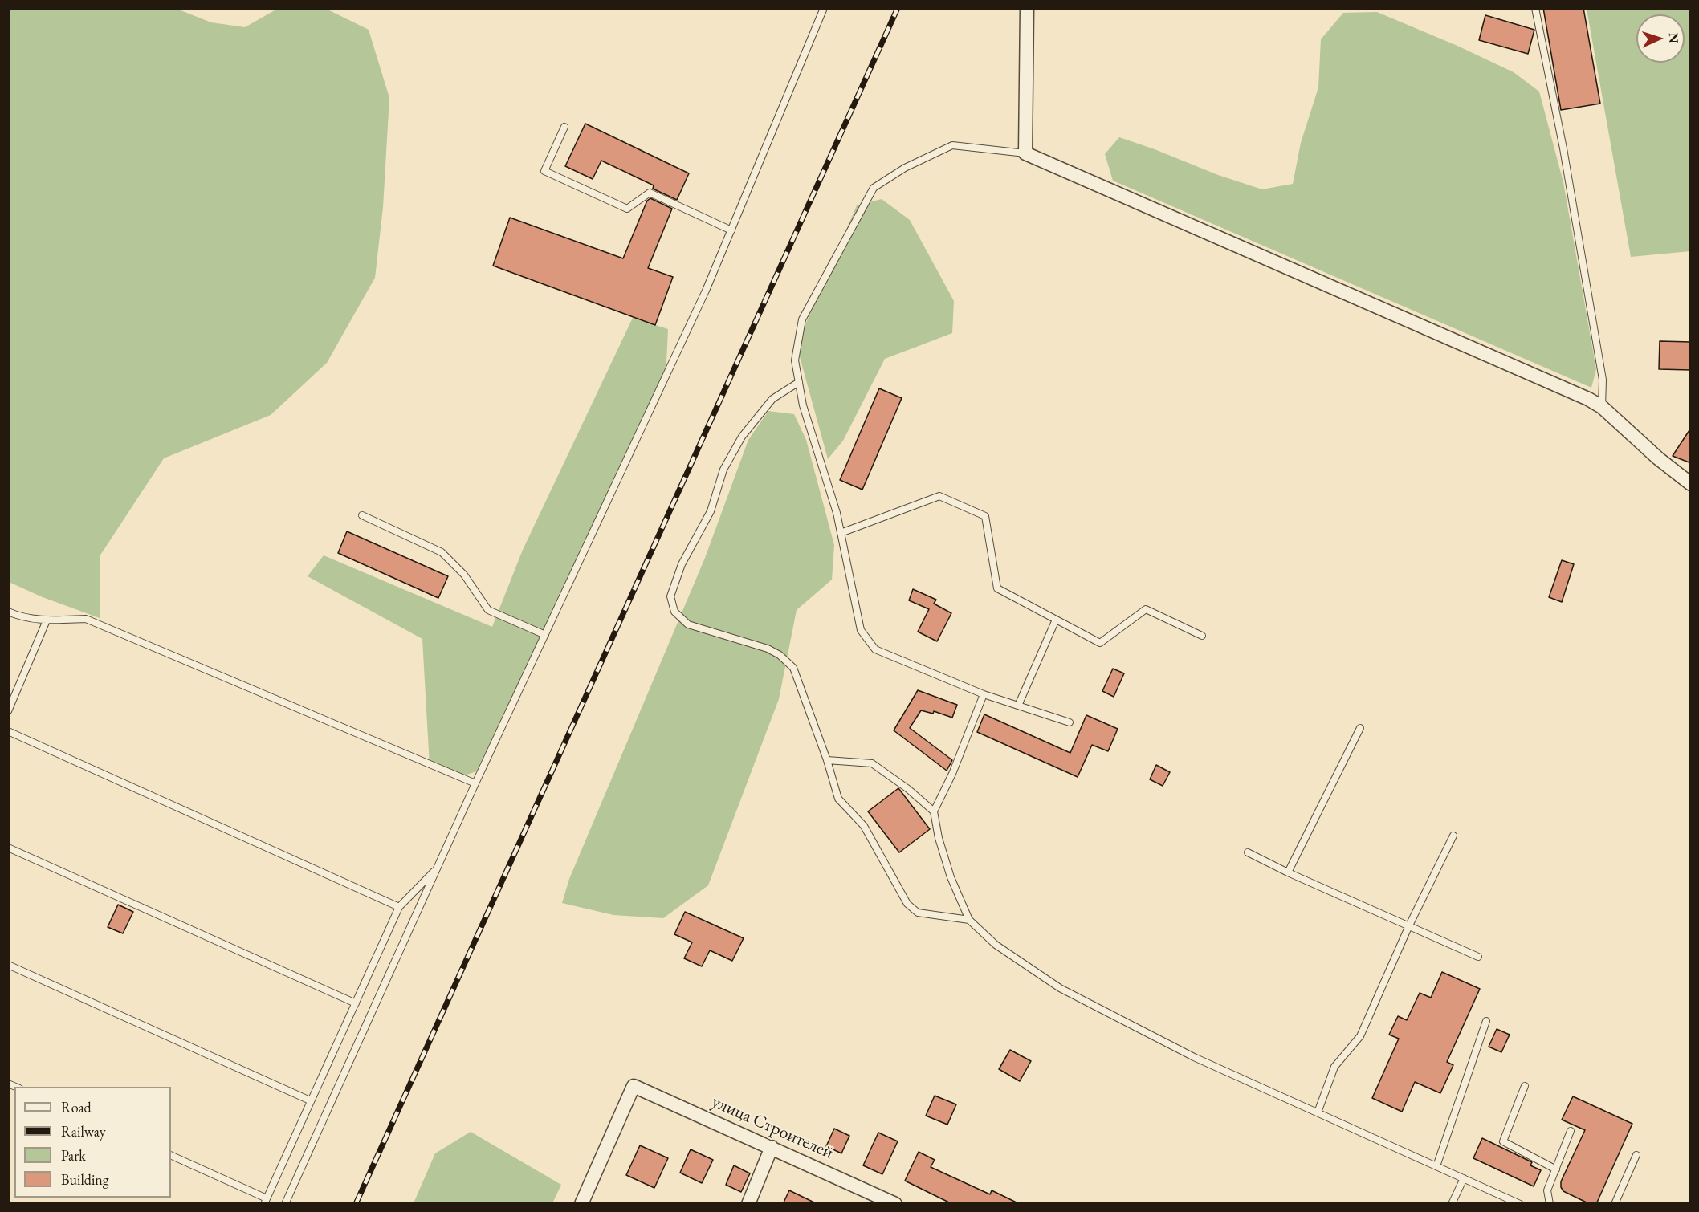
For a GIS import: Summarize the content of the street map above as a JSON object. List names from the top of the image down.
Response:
{
  "streets": {
    "street": ["улица Строителей"]
  },
  "legend": [
    "Road",
    "Railway",
    "Park",
    "Building"
  ],
  "north": "right"
}
